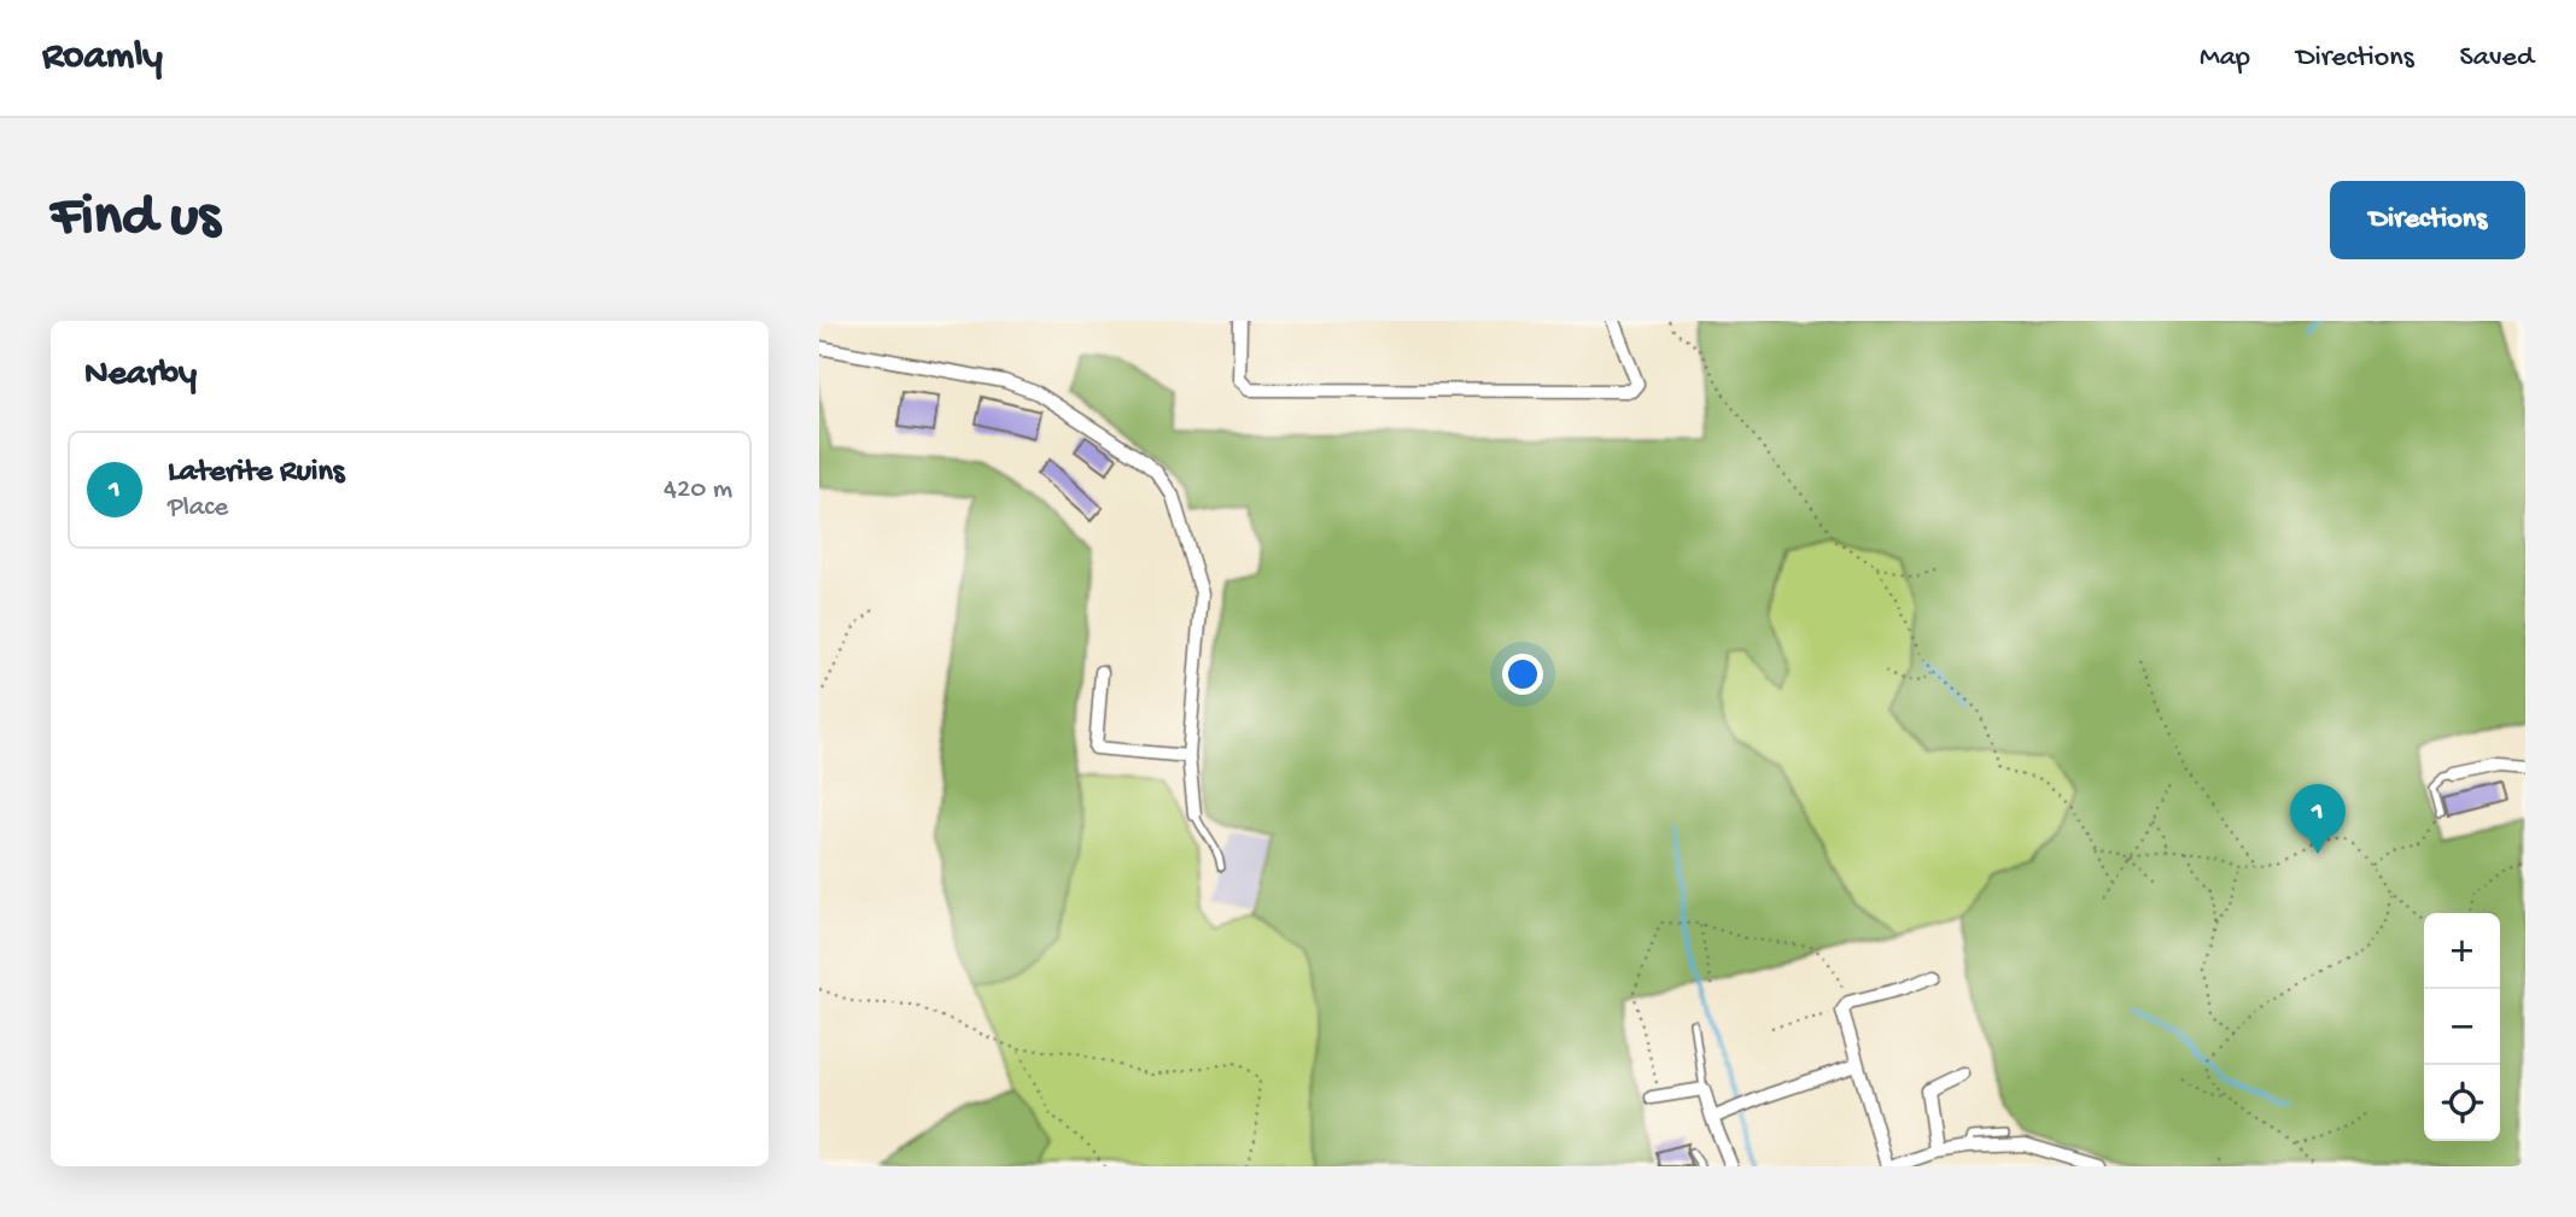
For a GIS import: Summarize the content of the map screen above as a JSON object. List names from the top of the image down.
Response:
{
  "page": {
    "header": "Roamly",
    "nav": ["Map", "Directions", "Saved"],
    "buttons": "Directions",
    "title": "Find us",
    "heading": "Nearby",
    "list": [
      {
        "mark": "1",
        "name": "Laterite Ruins",
        "note": "Place",
        "value": "420 m"
      }
    ],
    "pins": "1",
    "map_buttons": ["+", "−"]
  }
}
